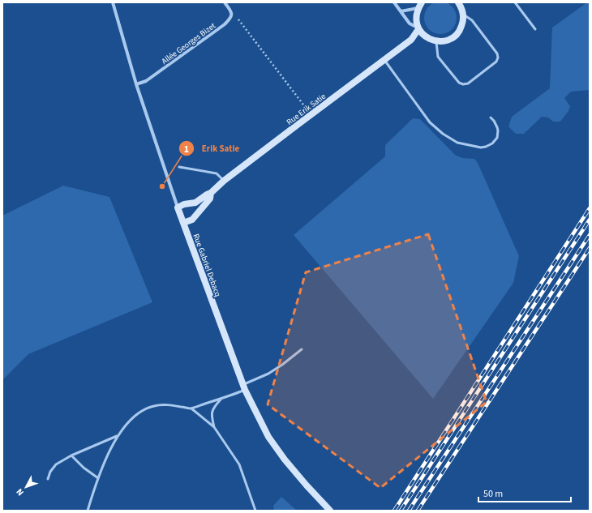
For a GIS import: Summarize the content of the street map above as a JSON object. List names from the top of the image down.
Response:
{
  "streets": {
    "street": ["Allée Georges Bizet", "Rue Erik Satie", "Rue Gabriel Debacq"]
  },
  "crossings": [
    ["Allée Georges Bizet", "Rue Gabriel Debacq"],
    ["Rue Erik Satie", "Rue Gabriel Debacq"]
  ],
  "places": ["Erik Satie"],
  "scale_bar": "50 m",
  "north": "bottom left"
}
